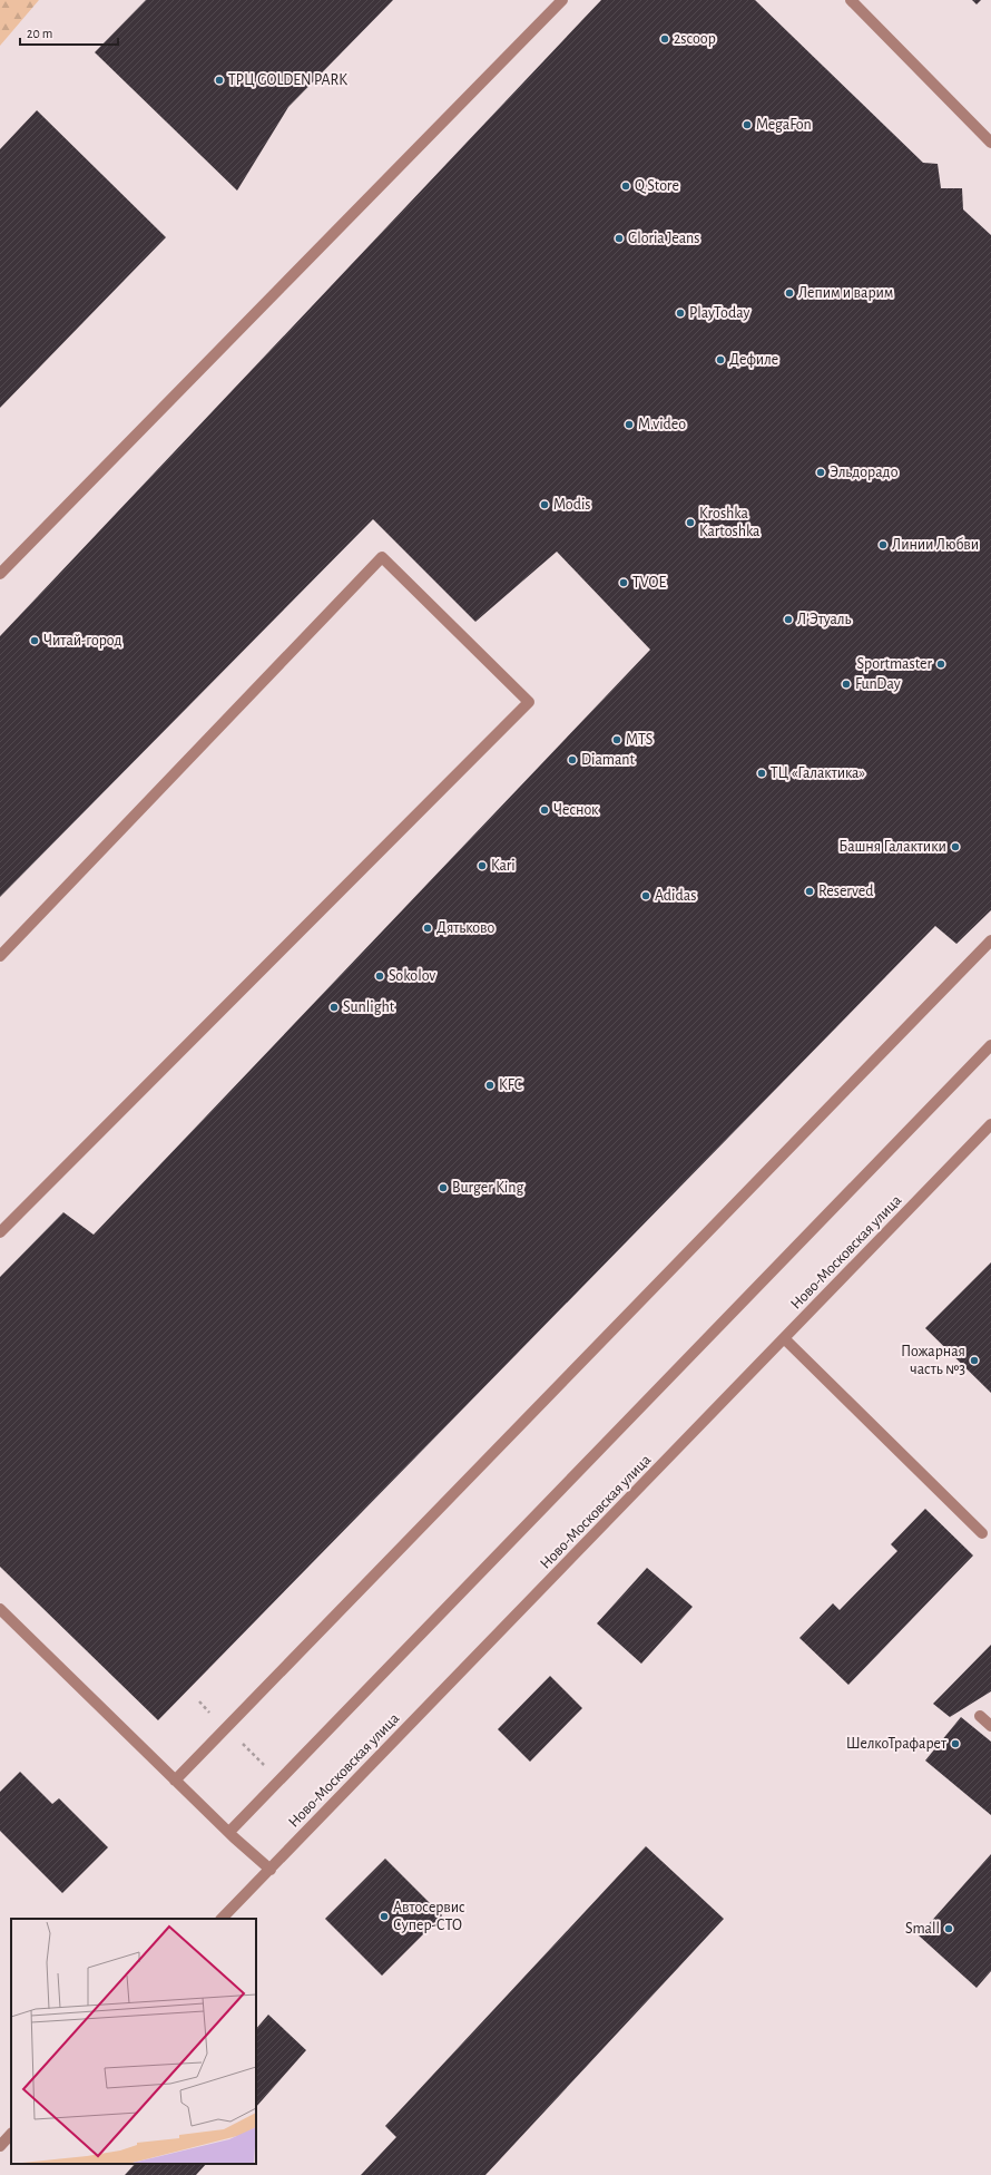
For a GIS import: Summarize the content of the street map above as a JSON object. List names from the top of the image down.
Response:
{
  "streets": {
    "street": ["Ново-Московская улица"]
  },
  "places": [
    "2scoop",
    "ТРЦ GOLDEN PARK",
    "MegaFon",
    "Q Store",
    "Gloria Jeans",
    "Лепим и варим",
    "PlayToday",
    "Дефиле",
    "M.video",
    "Эльдорадо",
    "Modis",
    "Kroshka Kartoshka",
    "Линии Любви",
    "TVOE",
    "Л'Этуаль",
    "Читай-город",
    "Sportmaster",
    "FunDay",
    "MTS",
    "Diamant",
    "ТЦ «Галактика»",
    "Чеснок",
    "Башня Галактики",
    "Kari",
    "Reserved",
    "Adidas",
    "Дятьково",
    "Sokolov",
    "Sunlight",
    "KFC",
    "Burger King",
    "Пожарная часть №3",
    "ШелкоТрафарет",
    "Автосервис Супер-СТО",
    "Small"
  ],
  "scale_bar": "20 m"
}
